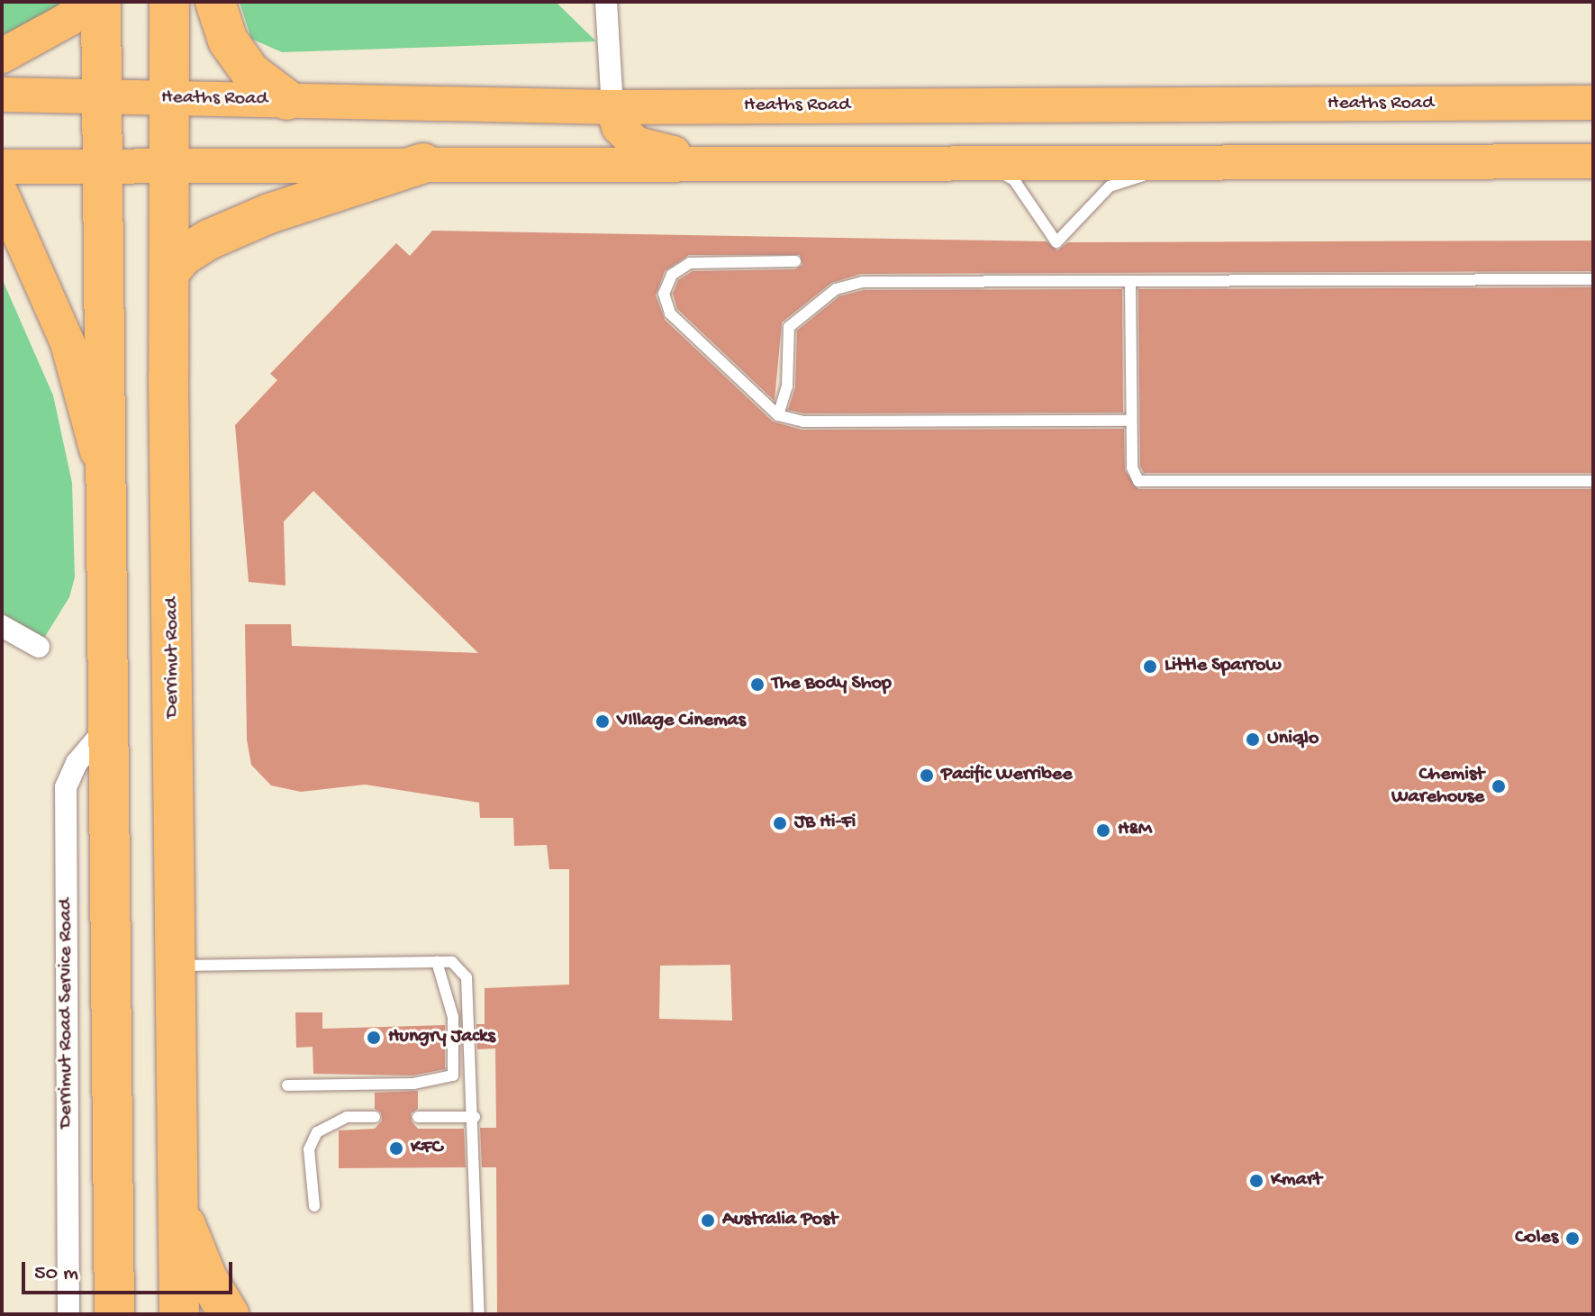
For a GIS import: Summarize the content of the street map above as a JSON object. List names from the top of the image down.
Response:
{
  "streets": {
    "highway": ["Derrimut Road"],
    "main road": ["Heaths Road"],
    "street": ["Derrimut Road Service Road"]
  },
  "crossings": [
    ["Heaths Road", "Derrimut Road"]
  ],
  "places": [
    "Little Sparrow",
    "The Body Shop",
    "VIllage Cinemas",
    "Uniqlo",
    "Pacific Werribee",
    "Chemist Warehouse",
    "JB Hi-Fi",
    "H&M",
    "Hungry Jacks",
    "KFC",
    "Kmart",
    "Australia Post",
    "Coles"
  ],
  "scale_bar": "50 m"
}
